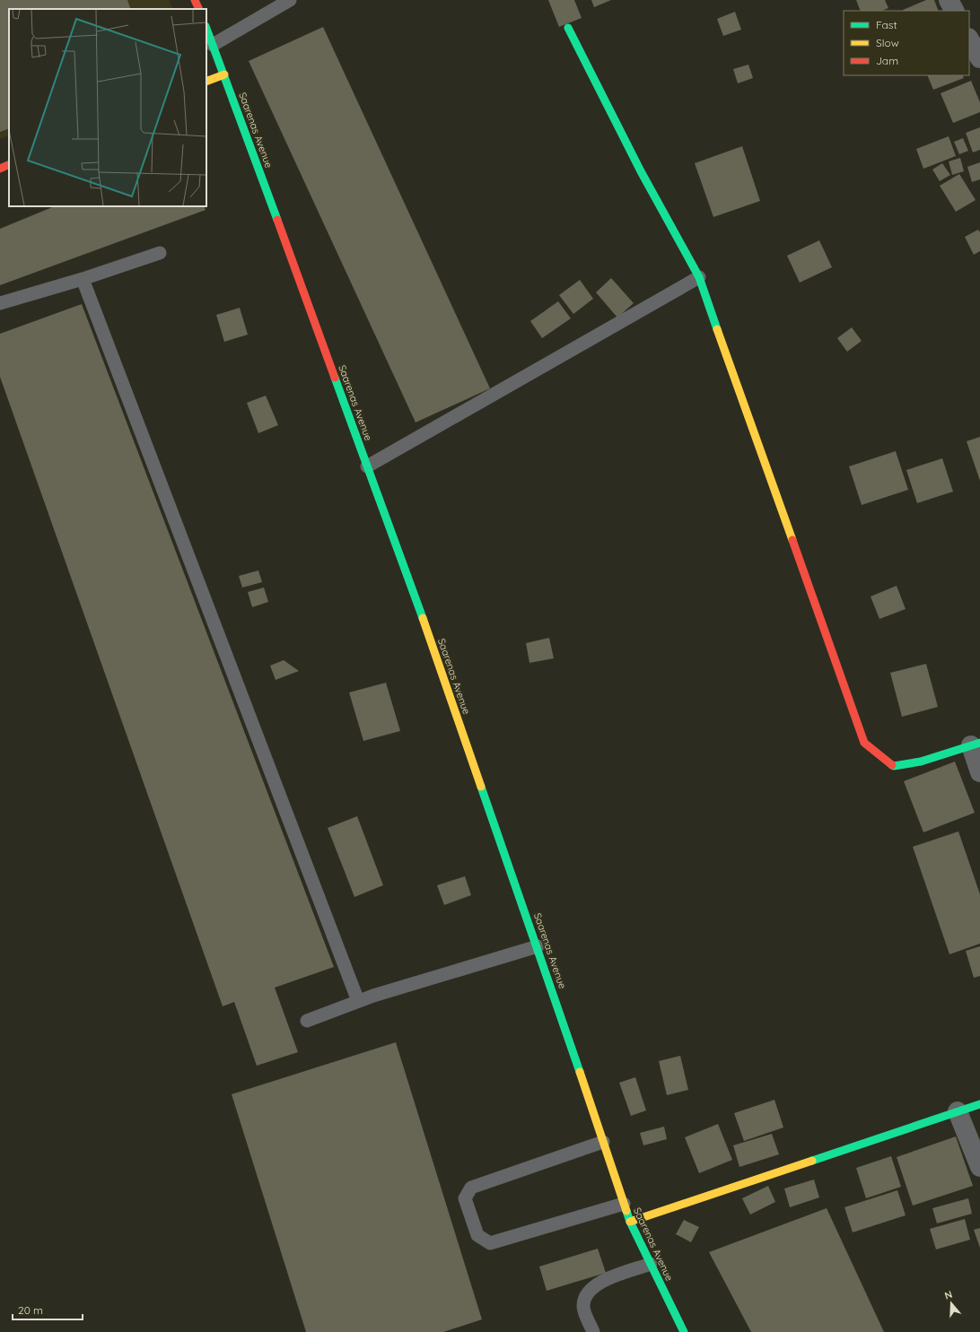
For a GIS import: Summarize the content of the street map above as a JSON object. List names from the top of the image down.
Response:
{
  "streets": {
    "main road": ["Saarenas Avenue"]
  },
  "legend": ["Fast", "Slow", "Jam"],
  "scale_bar": "20 m",
  "north": "top"
}
